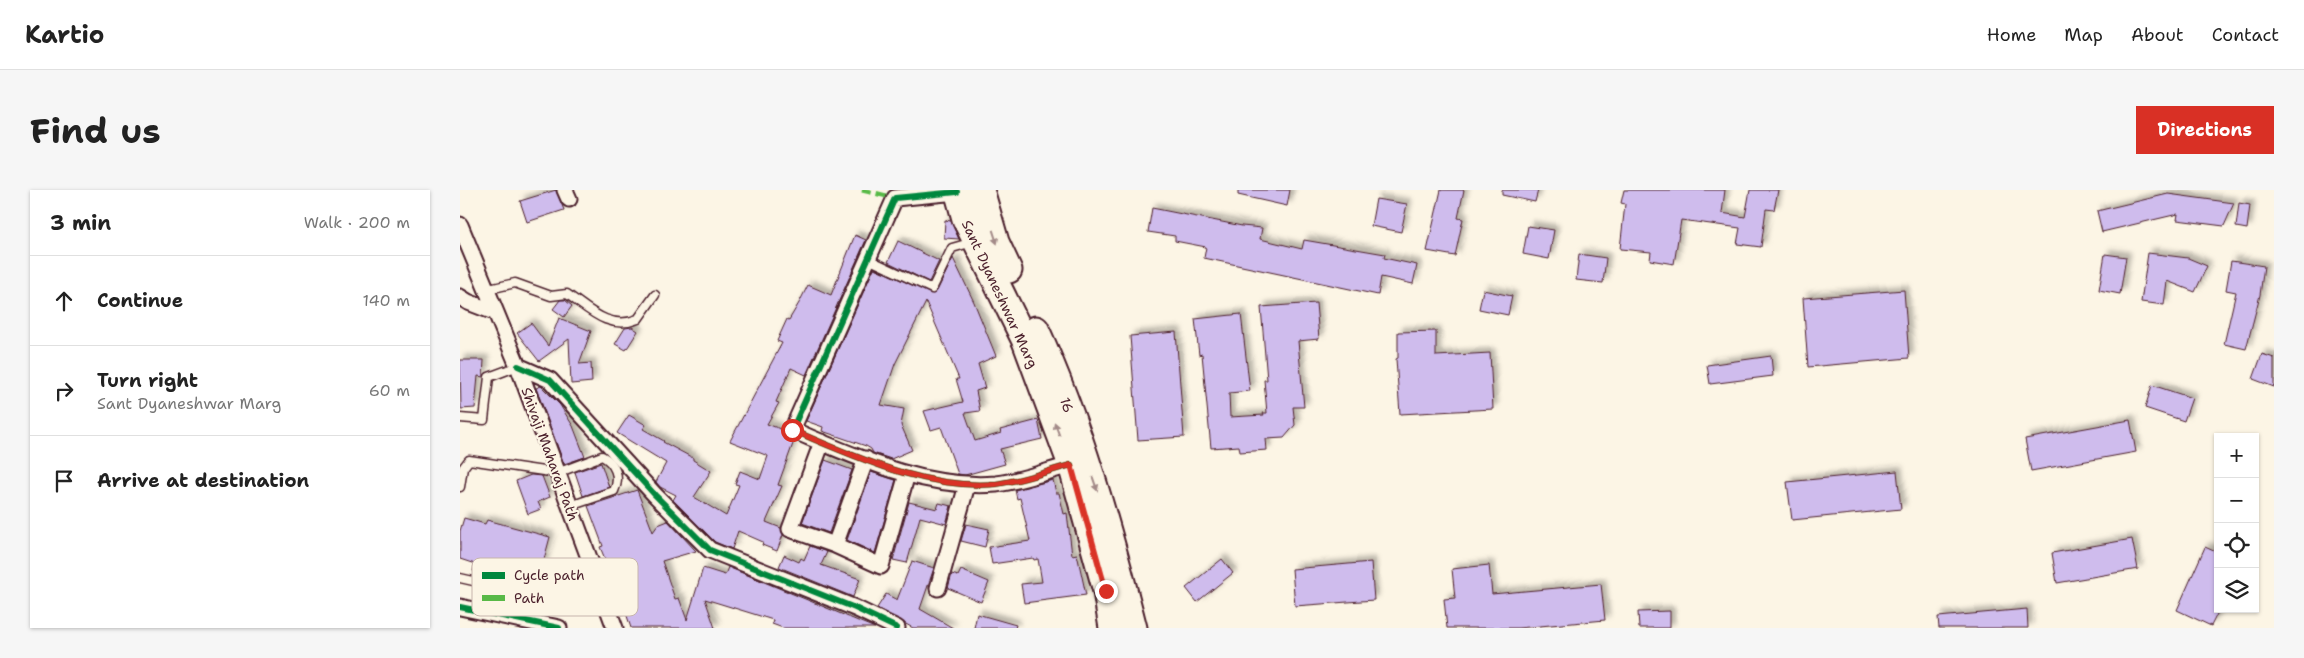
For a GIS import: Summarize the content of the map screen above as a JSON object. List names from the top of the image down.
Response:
{
  "streets": {
    "main road": ["Sant Dyaneshwar Marg", "16"],
    "street": ["Shivaji Maharaj Path"]
  },
  "crossings": [
    ["Sant Dyaneshwar Marg", "16"]
  ],
  "one_way": ["Sant Dyaneshwar Marg", "16"],
  "legend": ["Cycle path", "Path"],
  "page": {
    "header": "Kartio",
    "nav": [
      "Home",
      "Map",
      "About",
      "Contact"
    ],
    "buttons": "Directions",
    "title": "Find us",
    "heading": ["3 min", "Walk · 200 m"],
    "list": [
      ["Continue", "140 m"],
      ["Turn right", "Sant Dyaneshwar Marg", "60 m"],
      "Arrive at destination"
    ],
    "map_buttons": ["+", "−"]
  }
}
